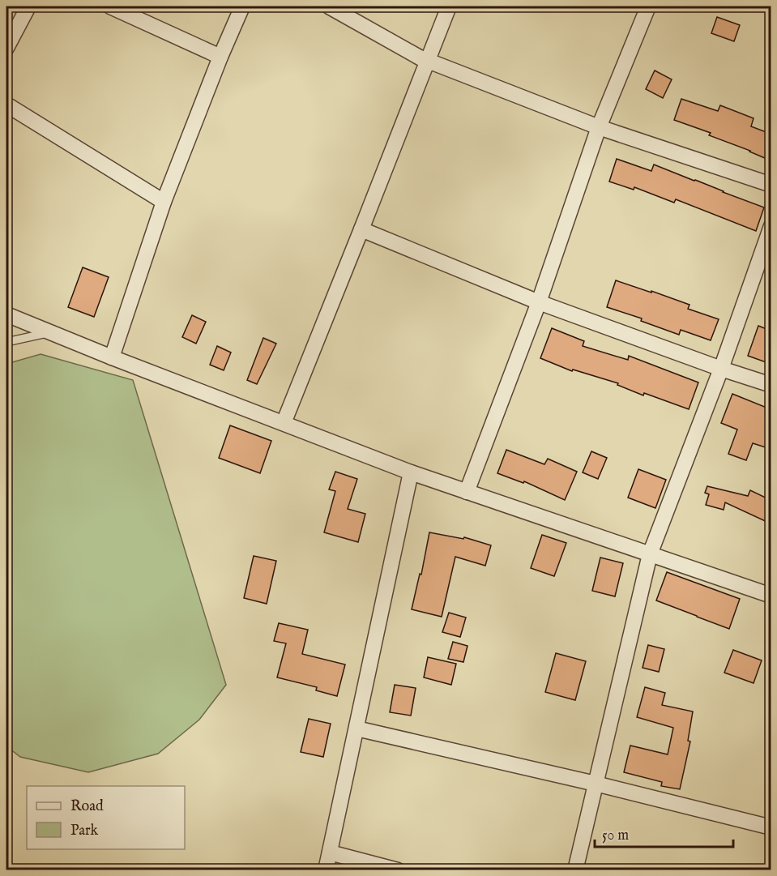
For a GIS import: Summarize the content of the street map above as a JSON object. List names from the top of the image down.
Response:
{
  "legend": ["Road", "Park"],
  "scale_bar": "50 m"
}
